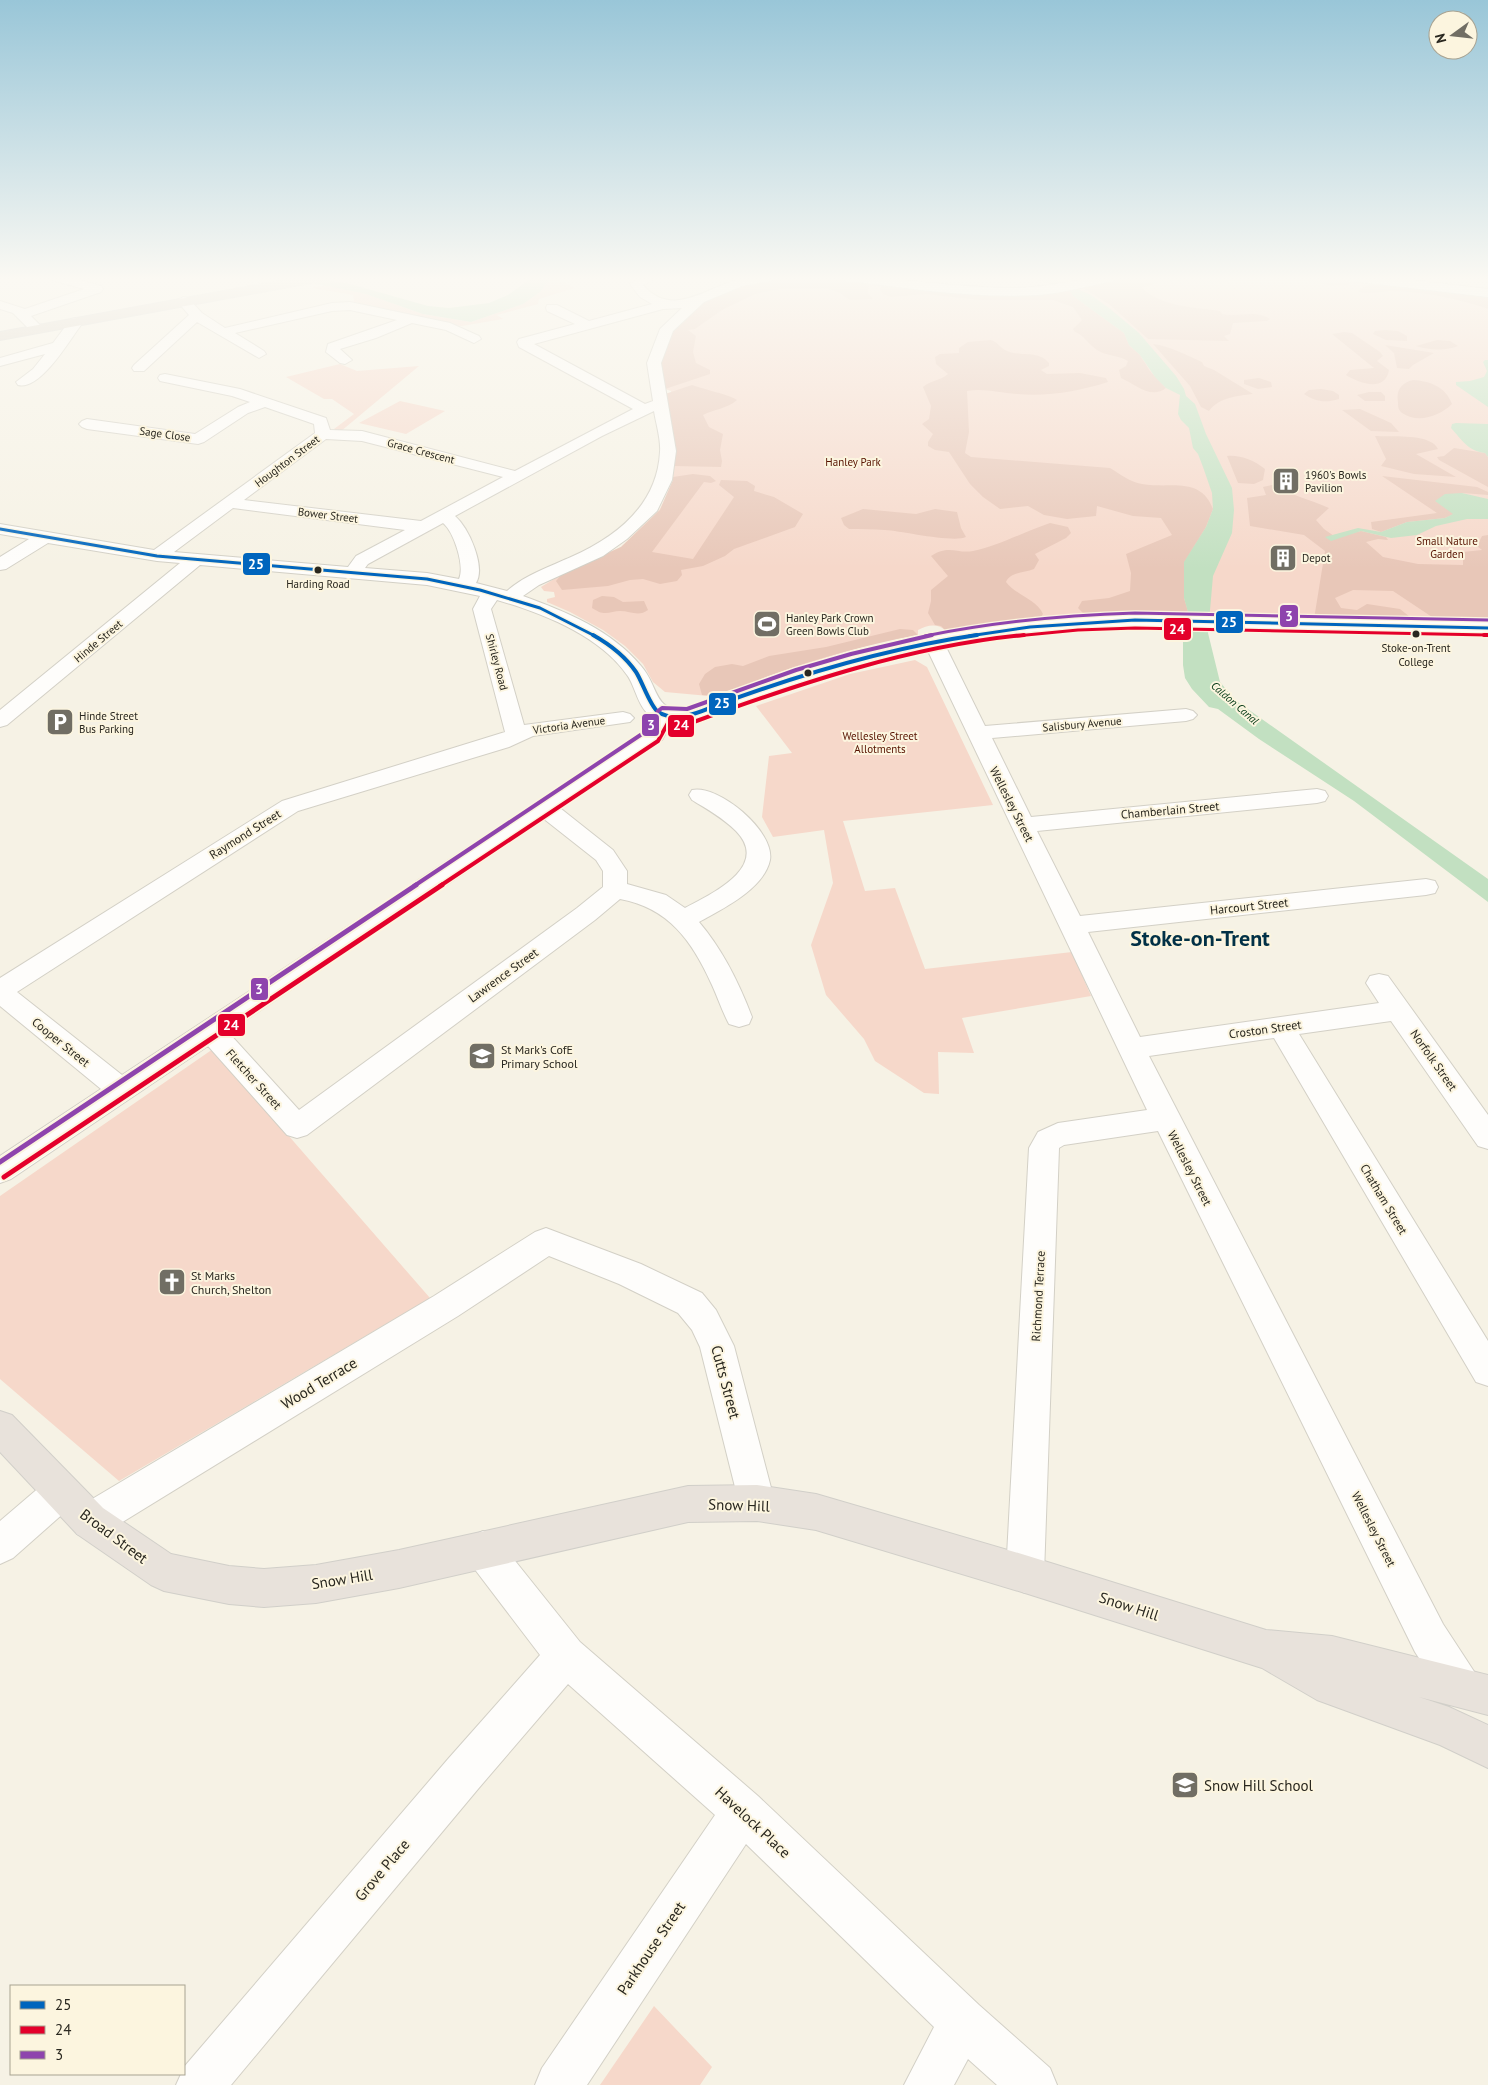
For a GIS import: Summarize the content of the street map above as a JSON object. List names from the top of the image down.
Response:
{
  "streets": {
    "main road": ["Snow Hill", "Broad Street"],
    "street": [
      "Sage Close",
      "Grace Crescent",
      "Houghton Street",
      "Bower Street",
      "Hinde Street",
      "Shirley Road",
      "Salisbury Avenue",
      "Victoria Avenue",
      "Wellesley Street",
      "Chamberlain Street",
      "Raymond Street",
      "Harcourt Street",
      "Lawrence Street",
      "Croston Street",
      "Cooper Street",
      "Norfolk Street",
      "Fletcher Street",
      "Chatham Street",
      "Richmond Terrace",
      "Cutts Street",
      "Wood Terrace",
      "Havelock Place",
      "Grove Place",
      "Parkhouse Street"
    ]
  },
  "crossings": [
    ["Sage Close", "Houghton Street"],
    ["Grace Crescent", "Houghton Street"],
    ["Houghton Street", "Bower Street"],
    ["Shirley Road", "Victoria Avenue"],
    ["Shirley Road", "Raymond Street"],
    ["Salisbury Avenue", "Wellesley Street"],
    ["Victoria Avenue", "Raymond Street"],
    ["Wellesley Street", "Chamberlain Street"],
    ["Wellesley Street", "Harcourt Street"],
    ["Wellesley Street", "Croston Street"],
    ["Wellesley Street", "Richmond Terrace"],
    ["Wellesley Street", "Snow Hill"],
    ["Raymond Street", "Cooper Street"],
    ["Lawrence Street", "Fletcher Street"],
    ["Croston Street", "Norfolk Street"],
    ["Croston Street", "Chatham Street"],
    ["Richmond Terrace", "Snow Hill"],
    ["Cutts Street", "Wood Terrace"],
    ["Cutts Street", "Snow Hill"],
    ["Wood Terrace", "Broad Street"],
    ["Snow Hill", "Broad Street"],
    ["Snow Hill", "Havelock Place"],
    ["Havelock Place", "Grove Place"],
    ["Havelock Place", "Parkhouse Street"]
  ],
  "districts": ["Stoke-on-Trent"],
  "water": ["Caldon Canal"],
  "parks": ["Hanley Park", "Small Nature Garden", "Wellesley Street Allotments"],
  "places": {
    "building": ["1960's Bowls Pavilion", "Depot"],
    "other": ["Harding Road", "Stoke-on-Trent College"],
    "sports": ["Hanley Park Crown Green Bowls Club"],
    "parking": ["Hinde Street Bus Parking"],
    "school or university": ["St Mark's CofE Primary School", "Snow Hill School"],
    "church": ["St Marks Church, Shelton"]
  },
  "lines": ["transit line 25", "transit line 3", "transit line 24"],
  "legend": ["25", "24", "3"],
  "north": "left"
}
